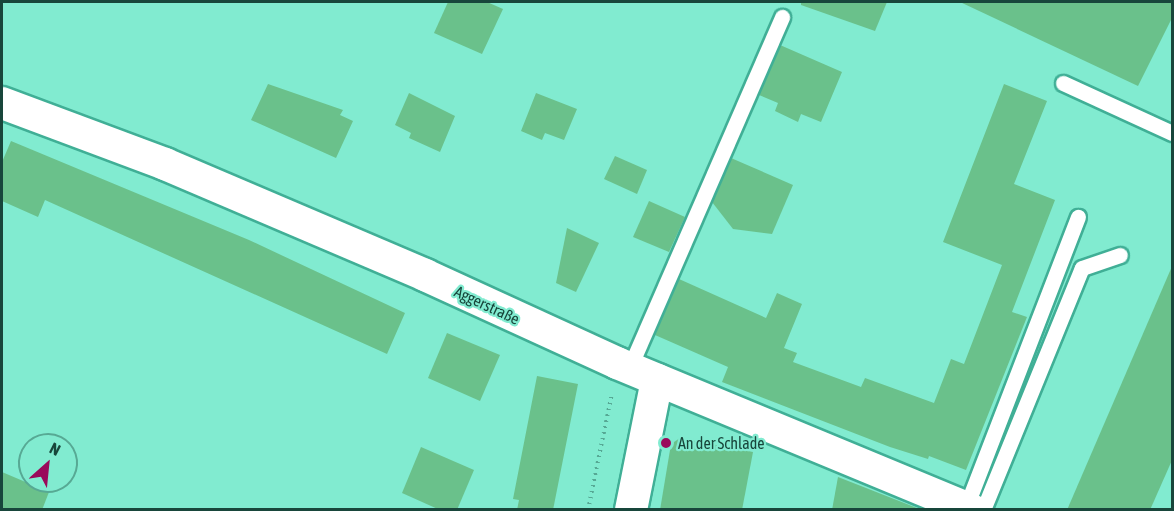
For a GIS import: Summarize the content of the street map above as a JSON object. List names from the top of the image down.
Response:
{
  "streets": {
    "street": ["Aggerstraße"]
  },
  "places": ["An der Schlade"],
  "north": "top right"
}
